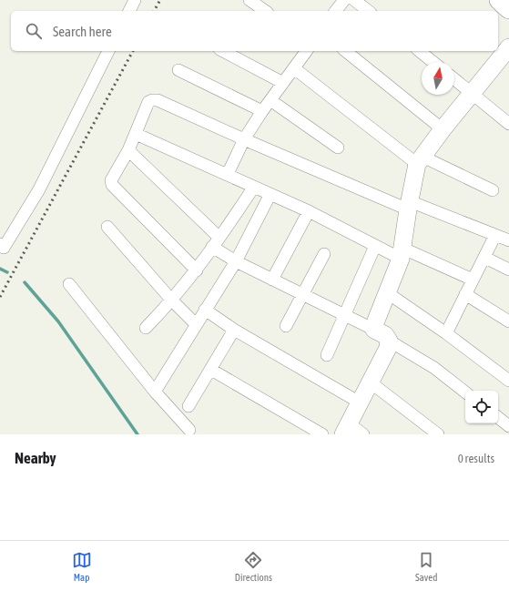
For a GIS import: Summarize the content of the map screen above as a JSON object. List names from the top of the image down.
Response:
{
  "north": "top",
  "page": {
    "search": "Search here",
    "heading": ["Nearby", "0 results"],
    "nav": ["Map", "Directions", "Saved"]
  }
}
